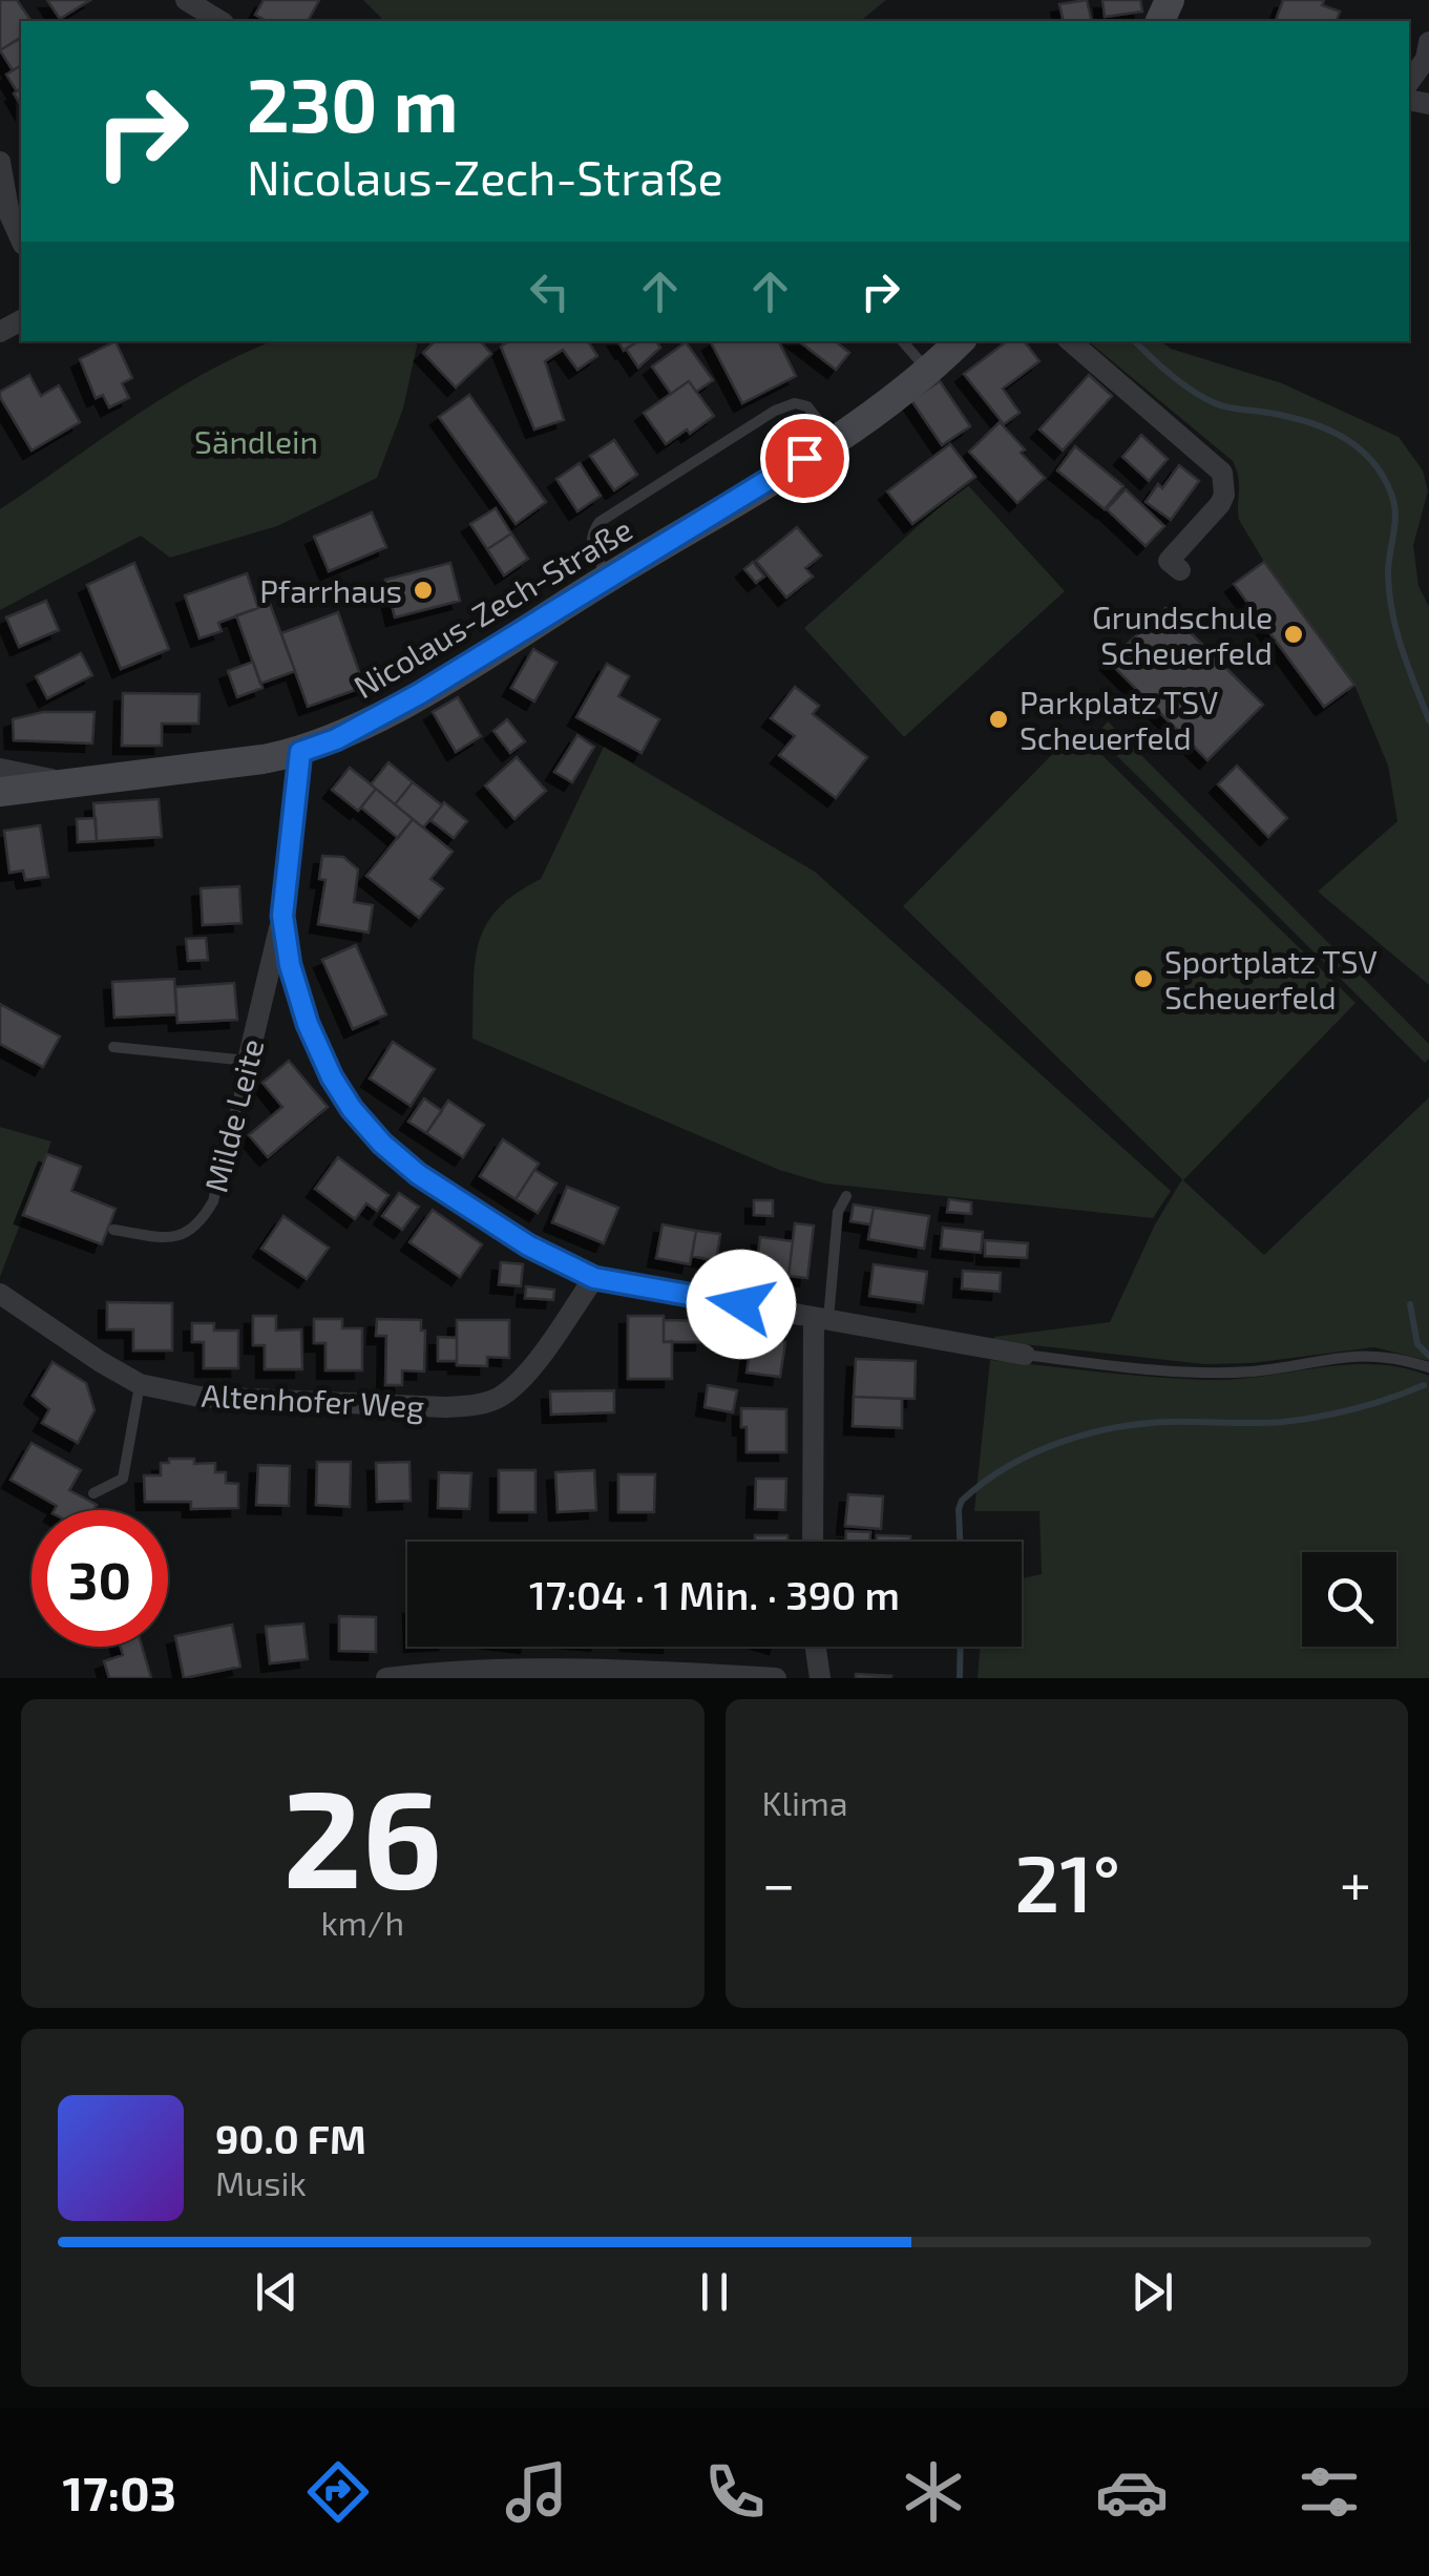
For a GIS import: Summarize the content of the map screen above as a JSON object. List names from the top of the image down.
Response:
{
  "streets": {
    "street": ["Nicolaus-Zech-Straße", "Milde Leite", "Altenhofer Weg"]
  },
  "parks": ["Sändlein"],
  "places": [
    "Pfarrhaus",
    "Grundschule Scheuerfeld",
    "Parkplatz TSV Scheuerfeld",
    "Sportplatz TSV Scheuerfeld"
  ],
  "page": {
    "turn": ["230 m", "Nicolaus-Zech-Straße"],
    "limit": "30",
    "trip": "17:04 · 1 Min. · 390 m",
    "tile": [
      ["26", "km/h"],
      "Klima"
    ],
    "heat": ["−", "21°", "+"],
    "song": ["90.0 FM", "Musik"],
    "tabs": "17:03"
  }
}
